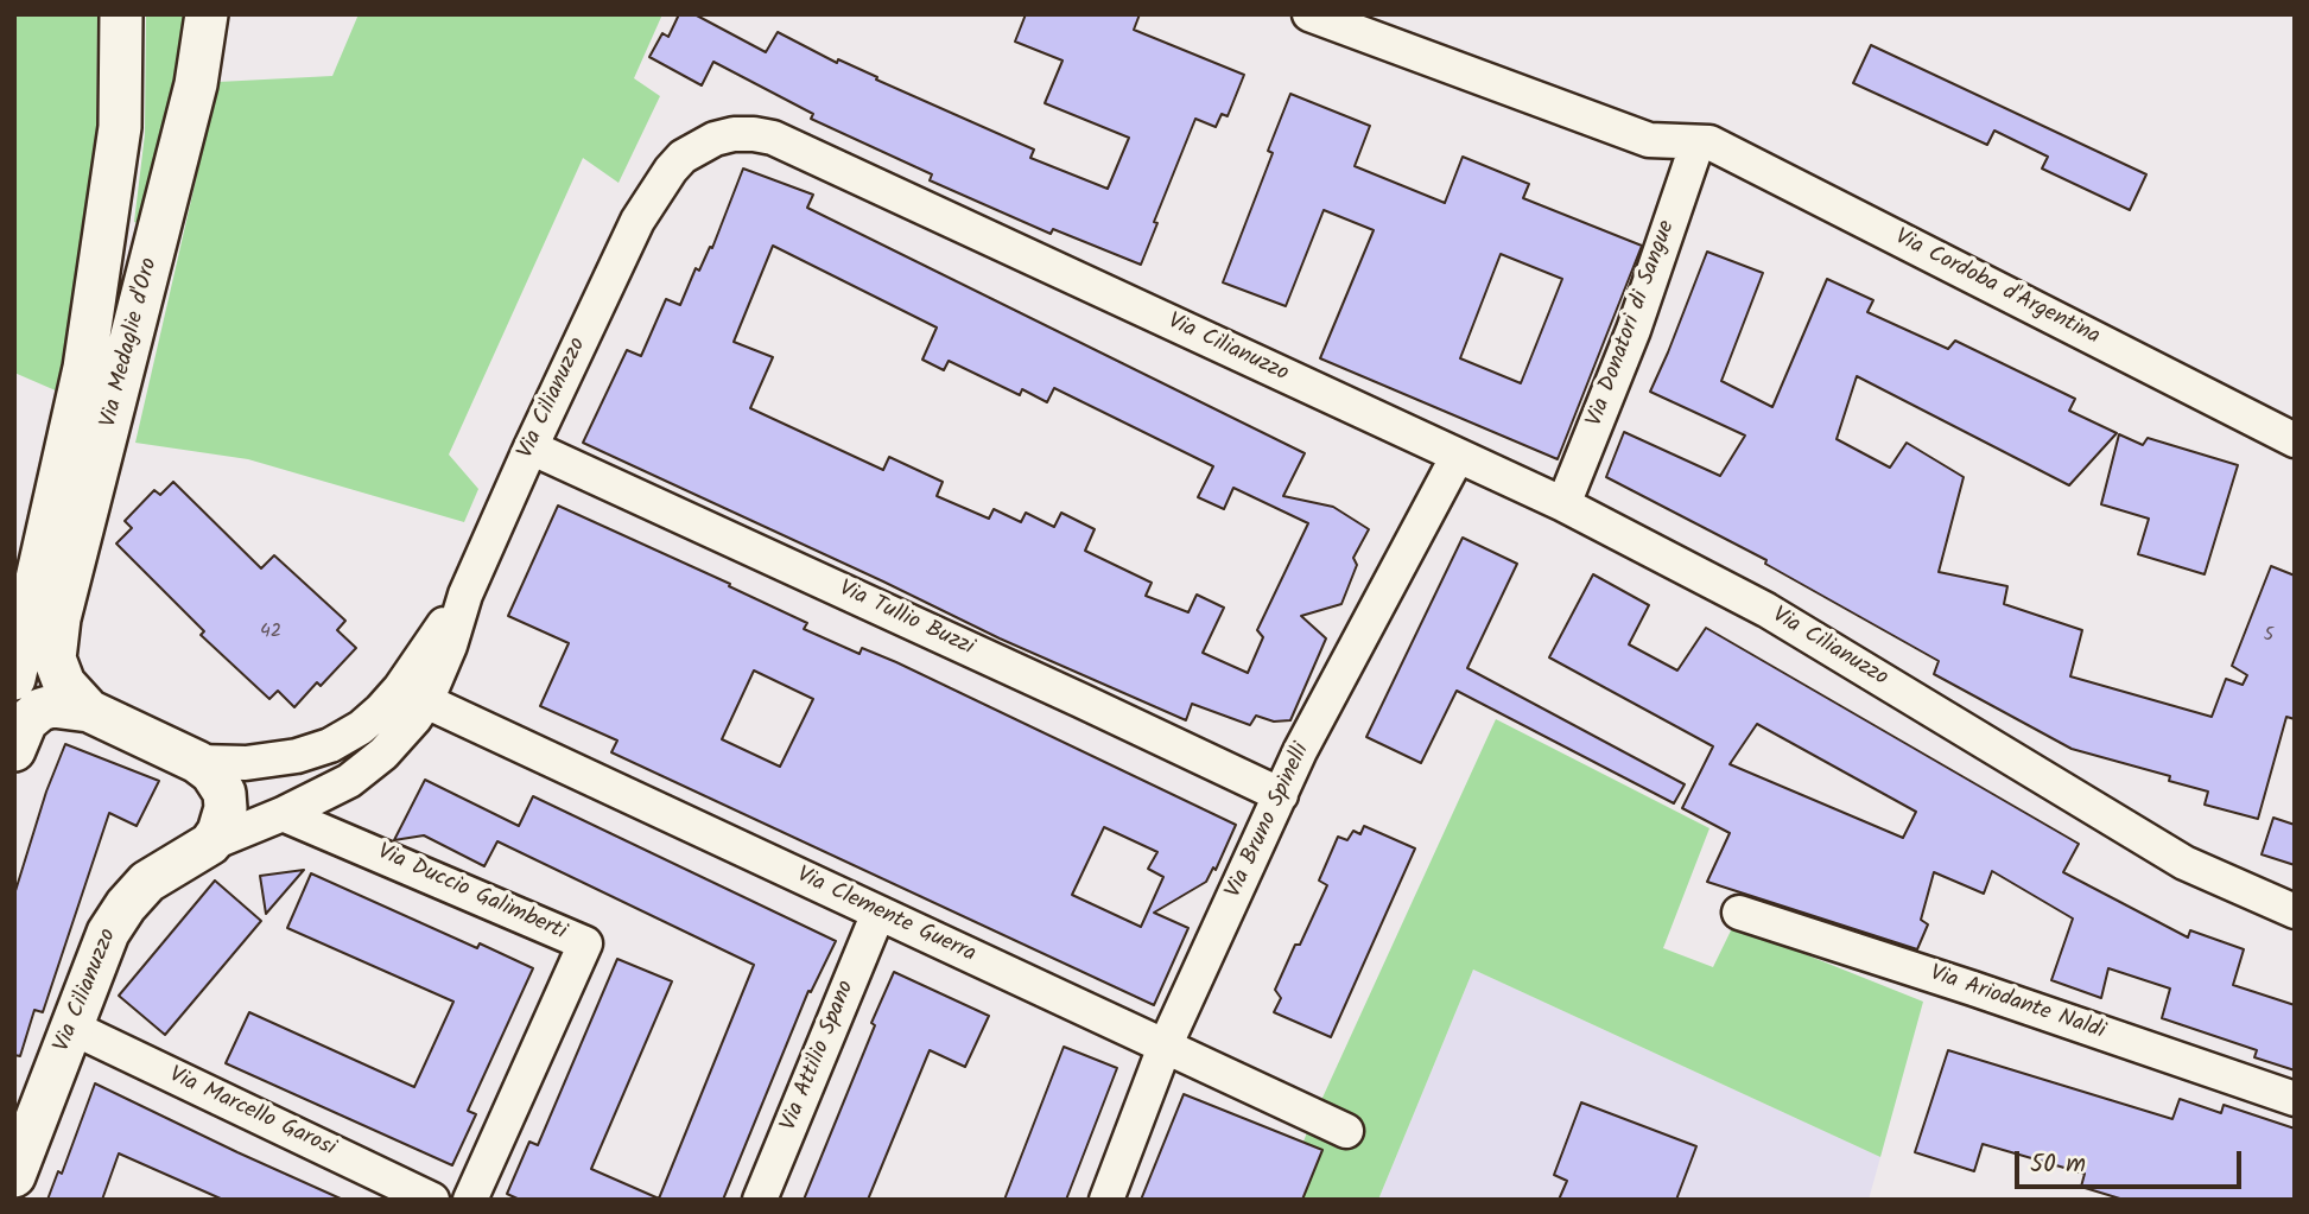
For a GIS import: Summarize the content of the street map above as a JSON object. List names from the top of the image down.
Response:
{
  "streets": {
    "street": [
      "Via Cordoba d'Argentina",
      "Via Donatori di Sangue",
      "Via Medaglie d'Oro",
      "Via Cilianuzzo",
      "Via Tullio Buzzi",
      "Via Bruno Spinelli",
      "Via Duccio Galimberti",
      "Via Clemente Guerra",
      "Via Ariodante Naldi",
      "Via Attilio Spano",
      "Via Marcello Garosi"
    ]
  },
  "crossings": [
    ["Via Cordoba d'Argentina", "Via Donatori di Sangue"],
    ["Via Donatori di Sangue", "Via Cilianuzzo"],
    ["Via Cilianuzzo", "Via Tullio Buzzi"],
    ["Via Cilianuzzo", "Via Bruno Spinelli"],
    ["Via Cilianuzzo", "Via Duccio Galimberti"],
    ["Via Cilianuzzo", "Via Clemente Guerra"],
    ["Via Cilianuzzo", "Via Marcello Garosi"],
    ["Via Tullio Buzzi", "Via Bruno Spinelli"],
    ["Via Bruno Spinelli", "Via Clemente Guerra"],
    ["Via Clemente Guerra", "Via Attilio Spano"]
  ],
  "house_numbers": ["42", "5"],
  "scale_bar": "50 m"
}
